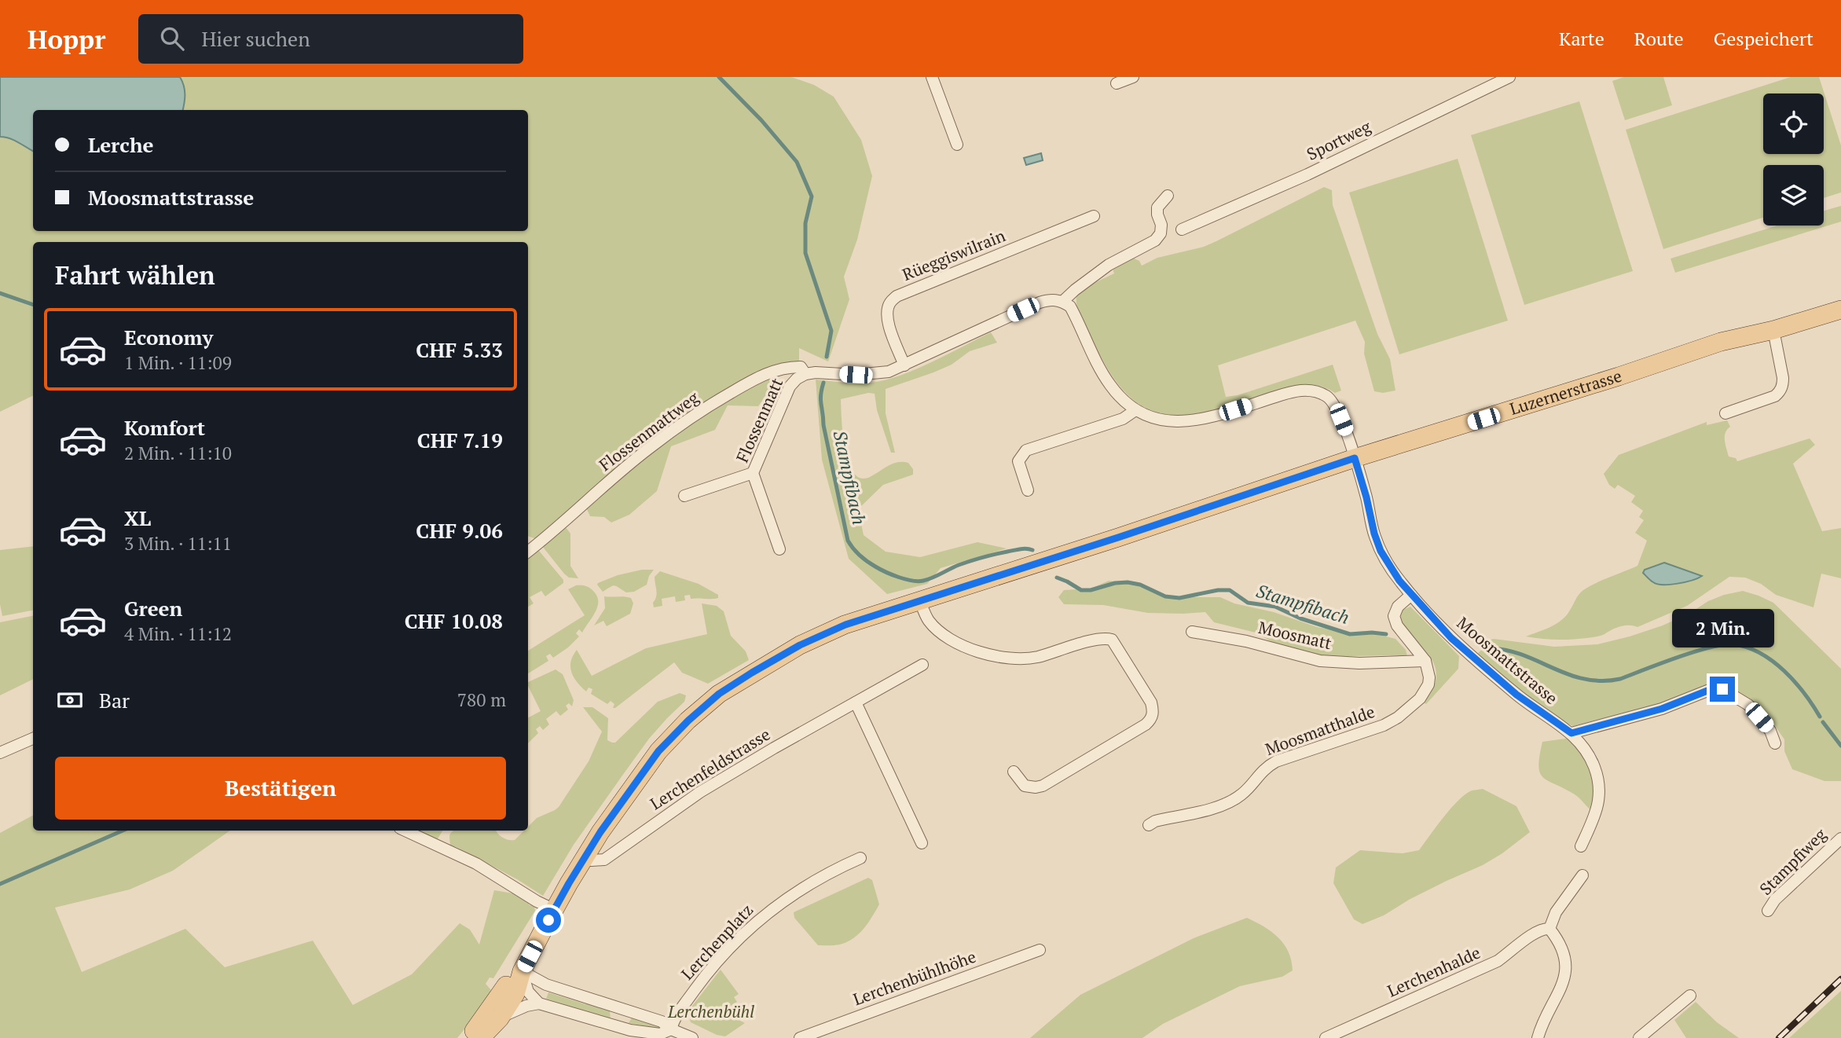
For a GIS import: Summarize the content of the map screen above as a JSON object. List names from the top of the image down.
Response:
{
  "streets": {
    "main road": ["Luzernerstrasse"],
    "street": [
      "Sportweg",
      "Rüeggiswilrain",
      "Flossenmatt",
      "Flossenmattweg",
      "Moosmatt",
      "Moosmattstrasse",
      "Moosmatthalde",
      "Lerchenfeldstrasse",
      "Stampfiweg",
      "Lerchenplatz",
      "Lerchenhalde",
      "Lerchenbühlhöhe"
    ]
  },
  "crossings": [
    ["Rüeggiswilrain", "Flossenmatt"],
    ["Luzernerstrasse", "Moosmattstrasse"],
    ["Luzernerstrasse", "Lerchenfeldstrasse"],
    ["Flossenmatt", "Flossenmattweg"],
    ["Moosmatt", "Moosmatthalde"]
  ],
  "water": ["Stampfibach"],
  "parks": ["Lerchenbühl"],
  "page": {
    "header": "Hoppr",
    "search": "Hier suchen",
    "nav": ["Karte", "Route", "Gespeichert"],
    "banner": ["Lerche", "Moosmattstrasse"],
    "heading": "Fahrt wählen",
    "list": [
      {
        "name": "Economy",
        "note": "1 Min. · 11:09",
        "value": "CHF 5.33"
      },
      {
        "name": "Komfort",
        "note": "2 Min. · 11:10",
        "value": "CHF 7.19"
      },
      {
        "name": "XL",
        "note": "3 Min. · 11:11",
        "value": "CHF 9.06"
      },
      {
        "name": "Green",
        "note": "4 Min. · 11:12",
        "value": "CHF 10.08"
      }
    ],
    "bubble": "2 Min.",
    "pay": ["Bar", "780 m"],
    "buttons": "Bestätigen"
  }
}
